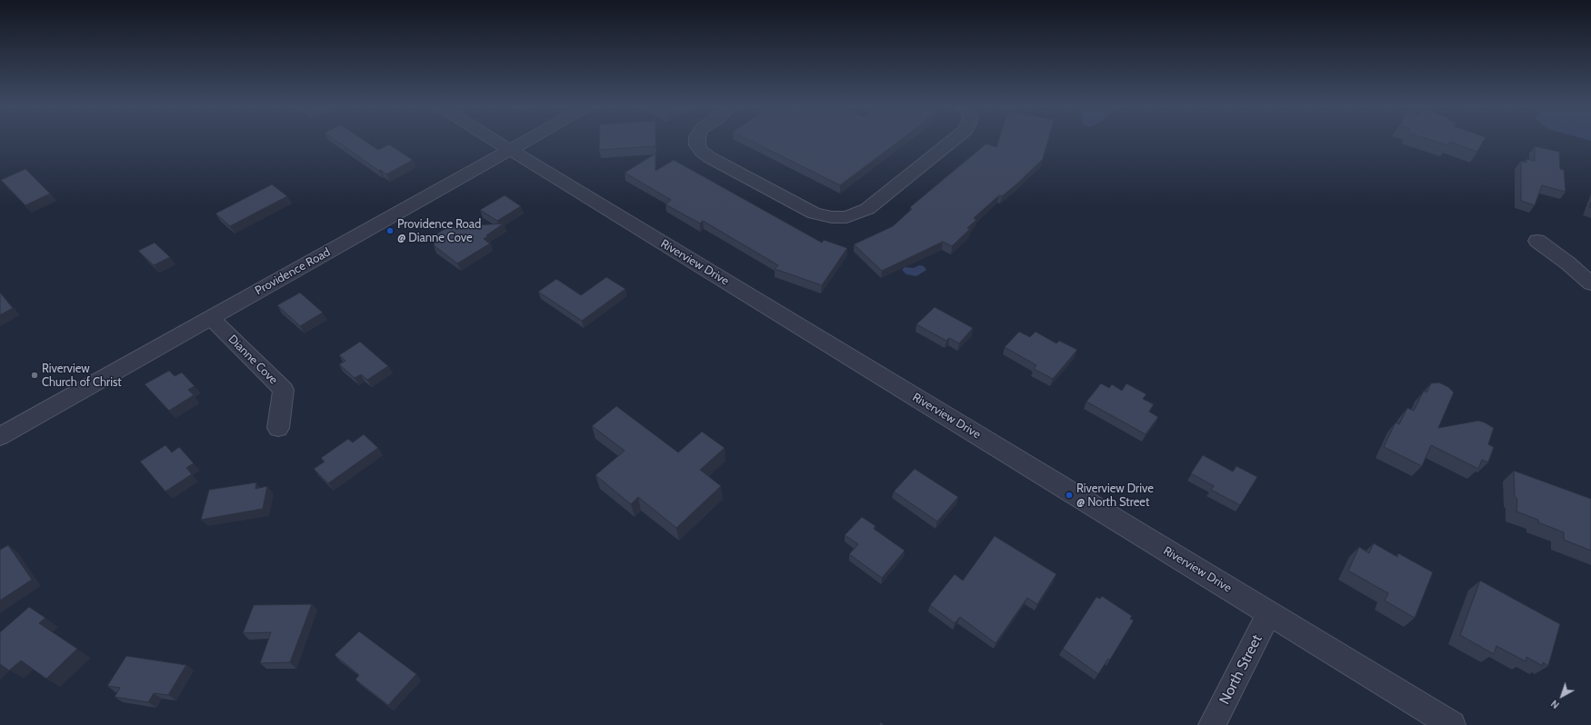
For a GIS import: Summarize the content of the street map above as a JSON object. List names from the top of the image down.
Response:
{
  "streets": {
    "street": [
      "Riverview Drive",
      "Providence Road",
      "Dianne Cove",
      "North Street"
    ]
  },
  "crossings": [
    ["Riverview Drive", "Providence Road"],
    ["Riverview Drive", "North Street"],
    ["Providence Road", "Dianne Cove"]
  ],
  "places": ["Providence Road @ Dianne Cove", "Riverview Church of Christ", "Riverview Drive @ North Street"],
  "north": "bottom left"
}
